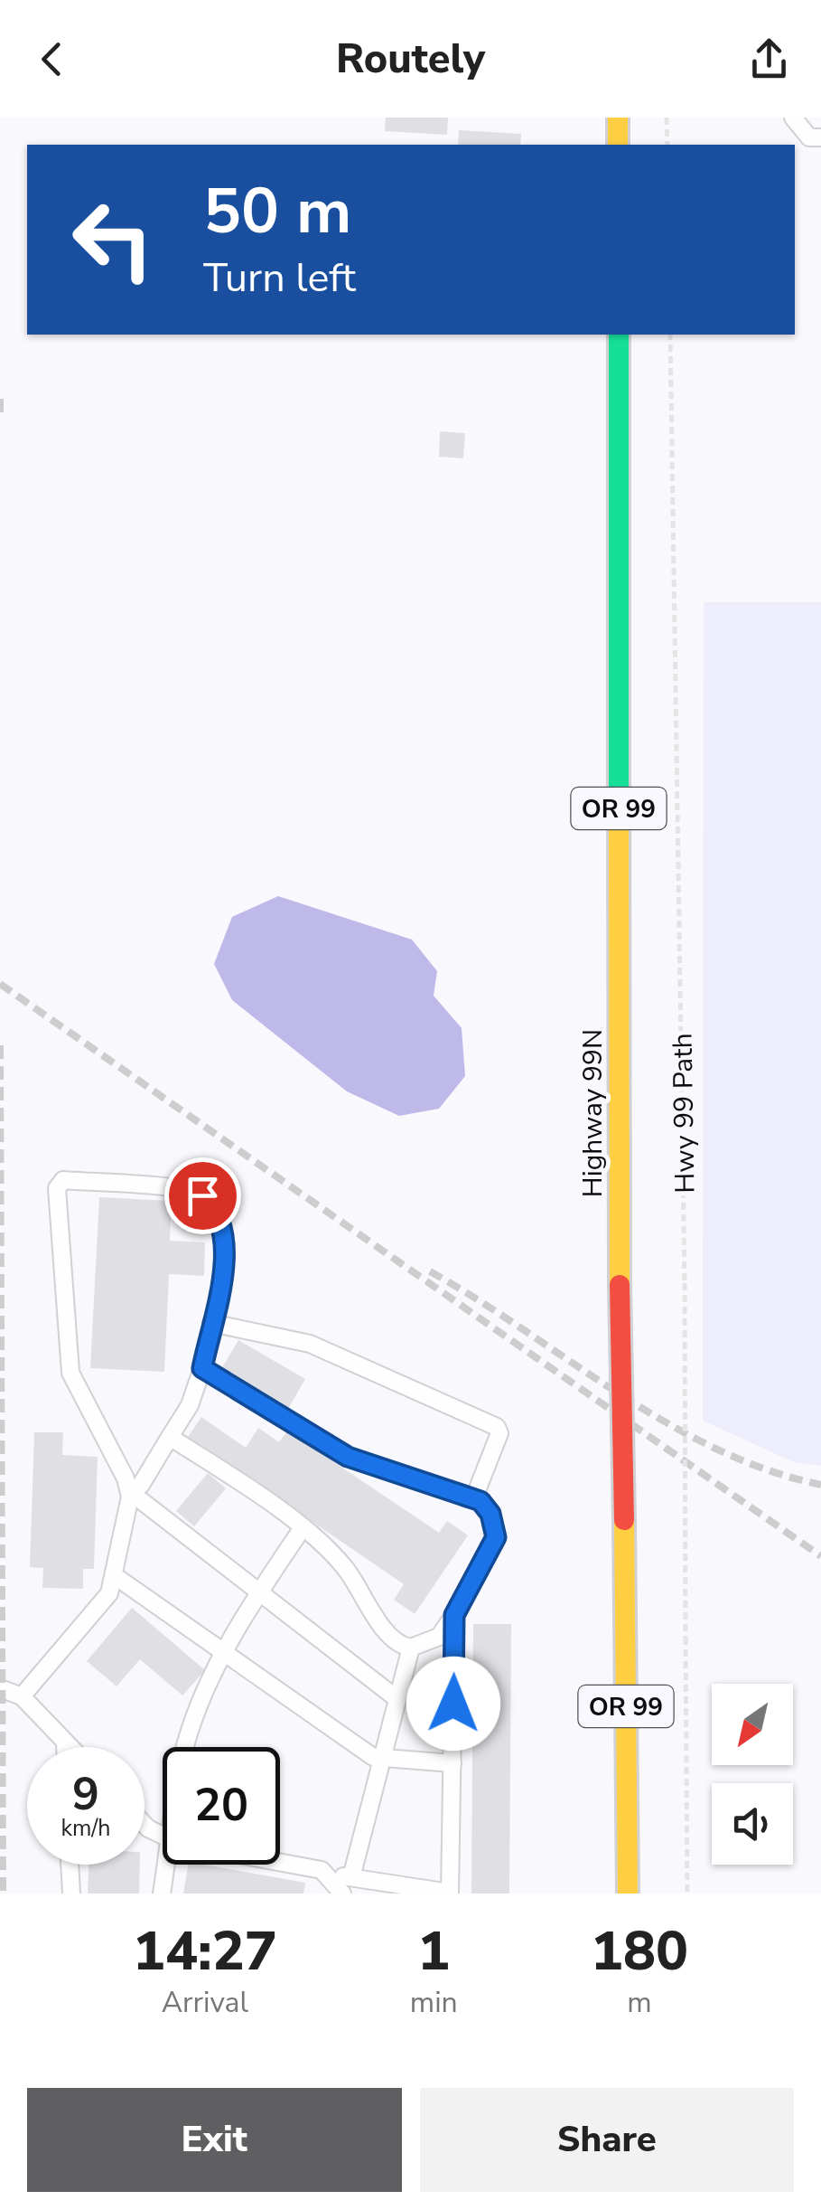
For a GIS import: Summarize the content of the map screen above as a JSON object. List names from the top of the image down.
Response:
{
  "streets": {
    "main road": ["OR 99", "Highway 99N"],
    "path": ["Hwy 99 Path"]
  },
  "north": "bottom left",
  "page": {
    "header": "Routely",
    "turn": ["50 m", "Turn left"],
    "speed": "9 km/h",
    "limit": "20",
    "eta": [
      "14:27",
      "Arrival",
      "1",
      "min",
      "180",
      "m"
    ],
    "buttons": ["Exit", "Share"]
  }
}
